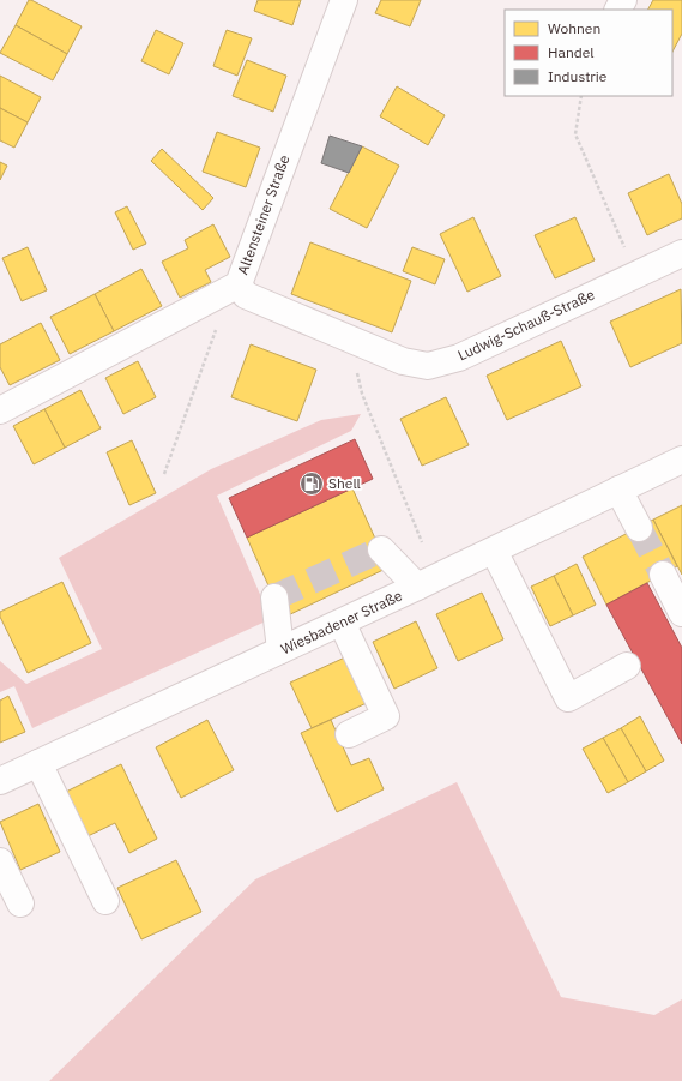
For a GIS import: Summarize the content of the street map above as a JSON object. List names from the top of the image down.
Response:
{
  "streets": {
    "street": ["Altensteiner Straße", "Ludwig-Schauß-Straße", "Wiesbadener Straße"]
  },
  "crossings": [
    ["Altensteiner Straße", "Ludwig-Schauß-Straße"]
  ],
  "places": {
    "fuel station": ["Shell"]
  },
  "legend": ["Wohnen", "Handel", "Industrie"]
}
